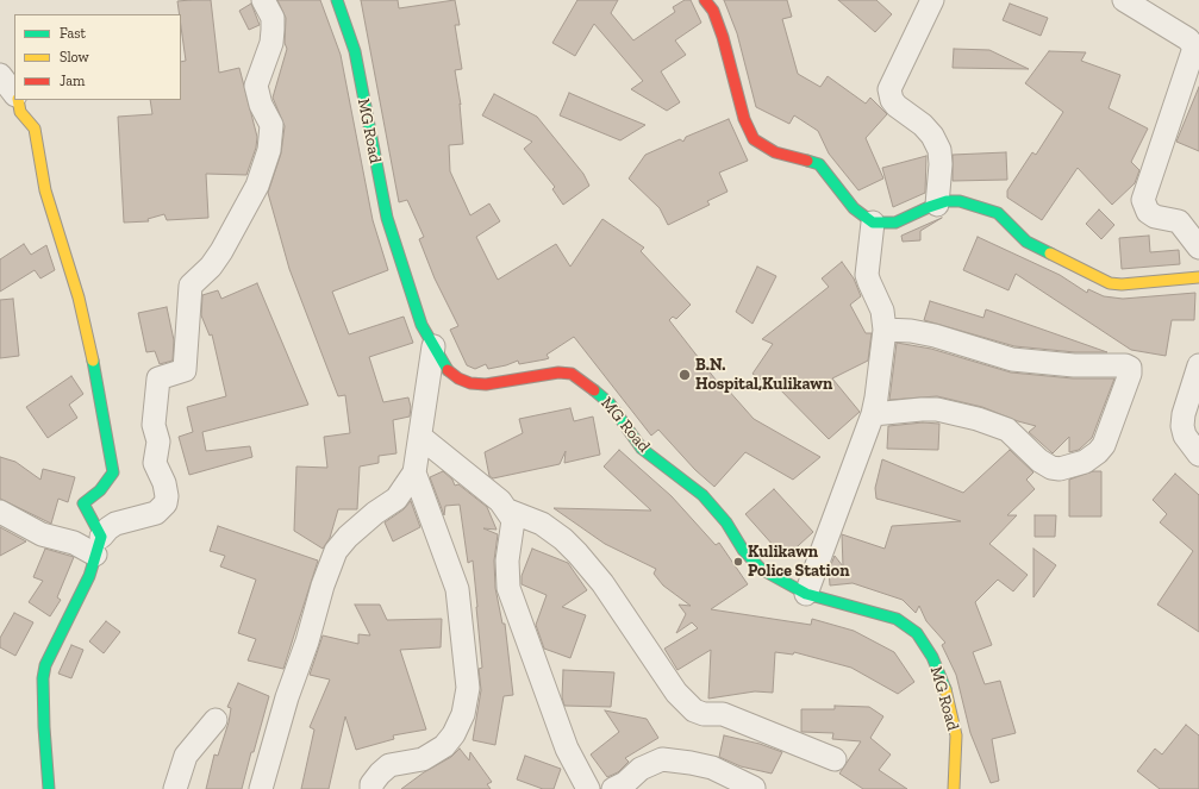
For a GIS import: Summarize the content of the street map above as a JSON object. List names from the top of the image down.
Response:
{
  "streets": {
    "street": ["MG Road"]
  },
  "places": ["B.N. Hospital,Kulikawn", "Kulikawn Police Station"],
  "legend": ["Fast", "Slow", "Jam"]
}
